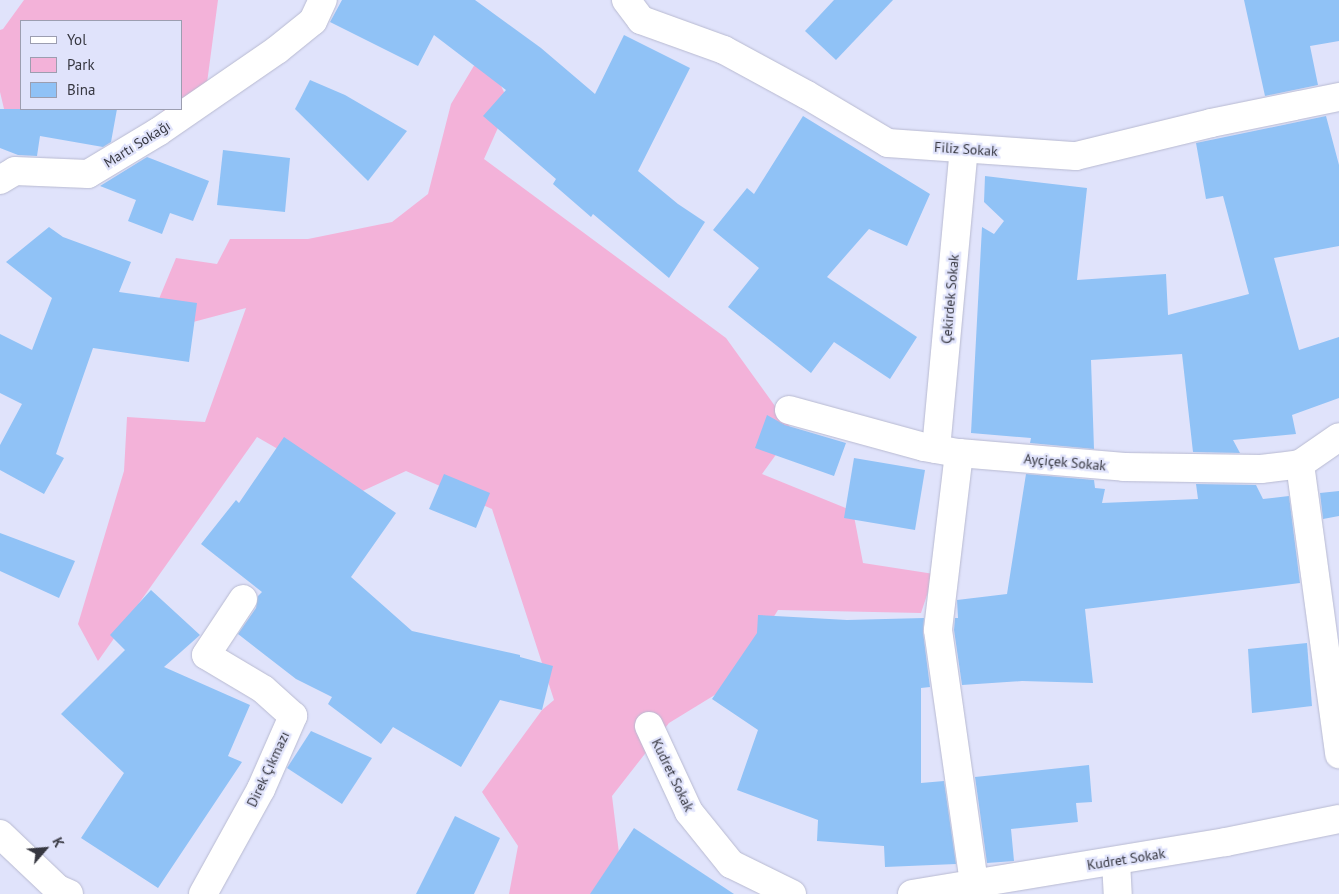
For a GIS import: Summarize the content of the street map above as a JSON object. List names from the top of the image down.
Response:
{
  "streets": {
    "street": [
      "Martı Sokağı",
      "Filiz Sokak",
      "Çekirdek Sokak",
      "Ayçiçek Sokak",
      "Direk Çıkmazı",
      "Kudret Sokak"
    ]
  },
  "crossings": [
    ["Filiz Sokak", "Çekirdek Sokak"],
    ["Çekirdek Sokak", "Ayçiçek Sokak"],
    ["Çekirdek Sokak", "Kudret Sokak"]
  ],
  "legend": ["Yol", "Park", "Bina"],
  "north": "top right"
}
